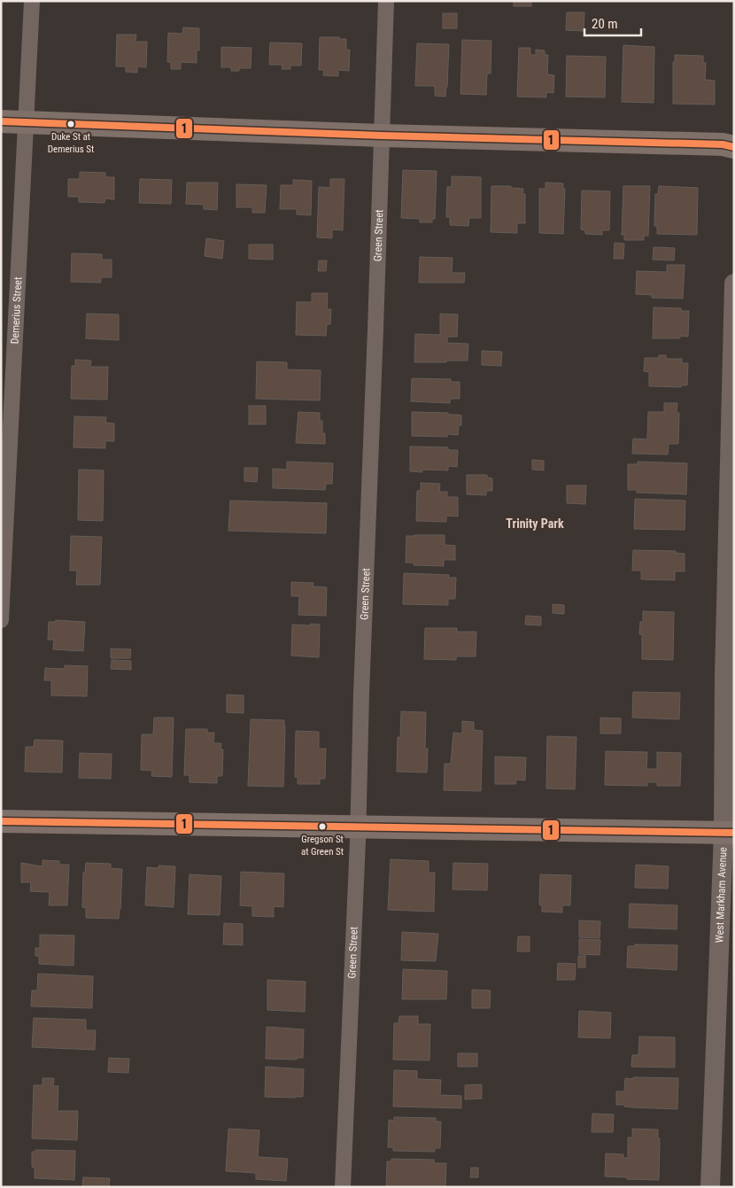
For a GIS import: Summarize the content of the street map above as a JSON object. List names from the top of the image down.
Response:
{
  "streets": {
    "street": ["Green Street", "Demerius Street", "West Markham Avenue"]
  },
  "districts": ["Trinity Park"],
  "places": ["Duke St at Demerius St", "Gregson St at Green St"],
  "lines": ["transit line 1"],
  "scale_bar": "20 m"
}
